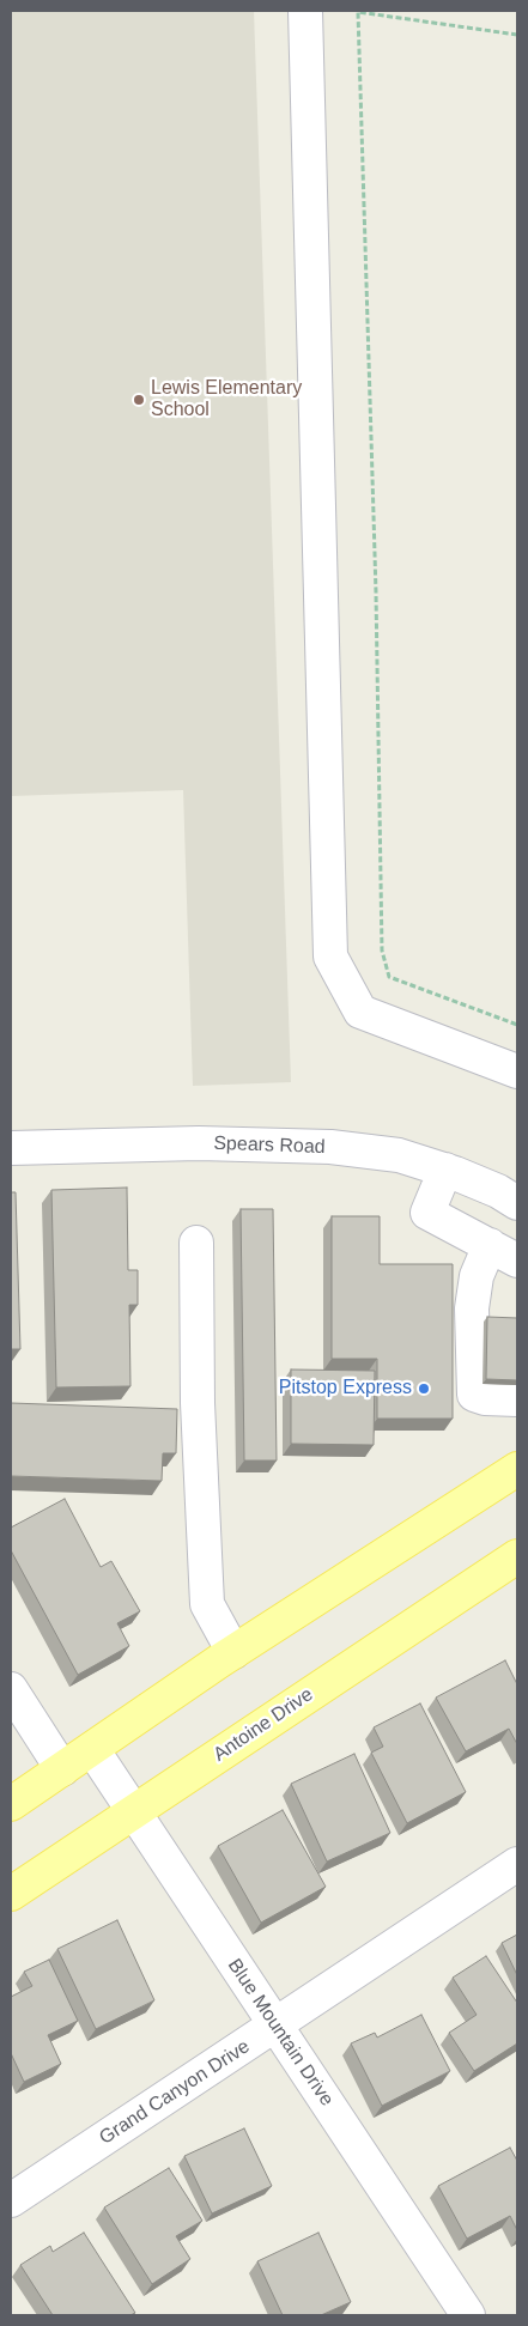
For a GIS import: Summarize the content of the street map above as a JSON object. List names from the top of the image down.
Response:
{
  "streets": {
    "main road": ["Antoine Drive"],
    "street": ["Spears Road", "Blue Mountain Drive", "Grand Canyon Drive"]
  },
  "crossings": [
    ["Antoine Drive", "Blue Mountain Drive"],
    ["Blue Mountain Drive", "Grand Canyon Drive"]
  ],
  "places": ["Lewis Elementary School", "Pitstop Express"]
}
